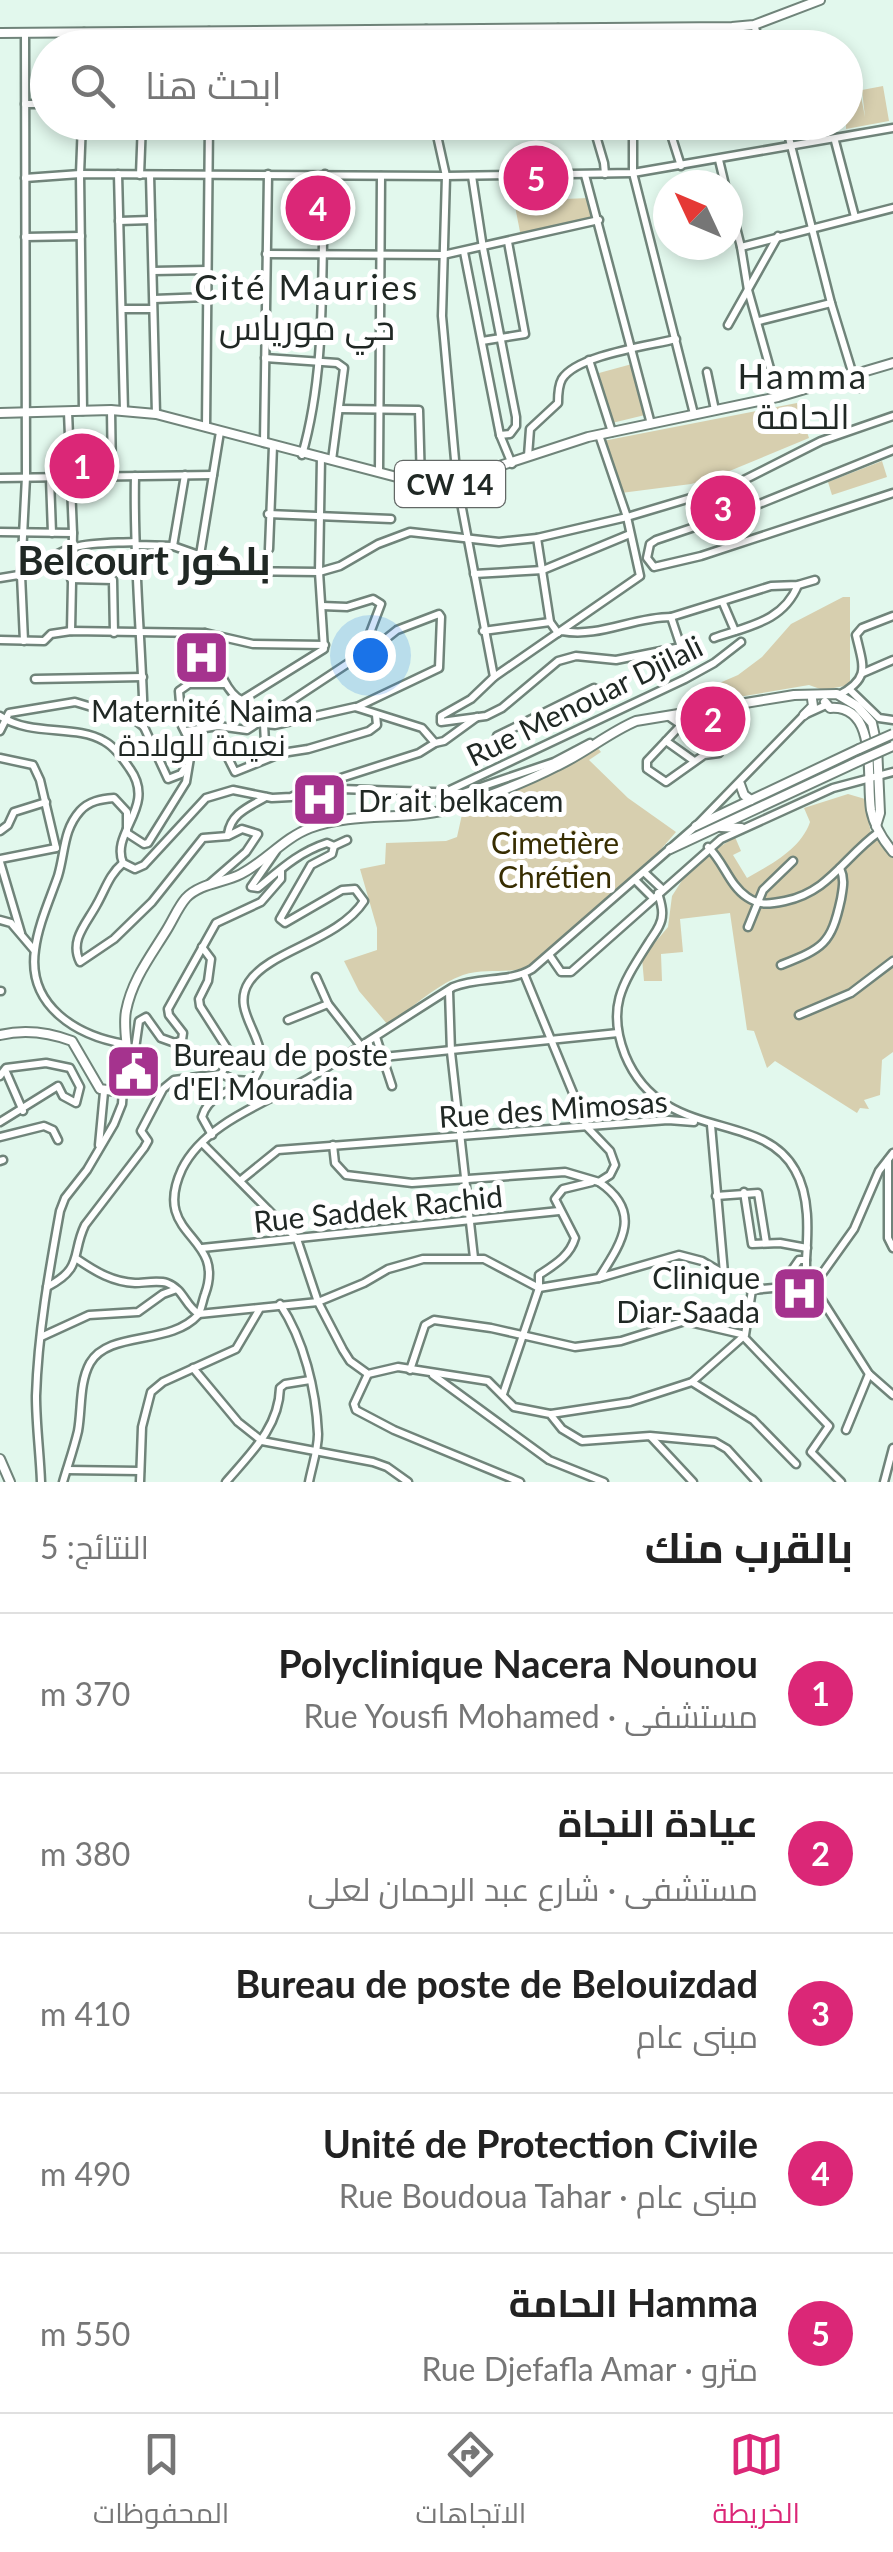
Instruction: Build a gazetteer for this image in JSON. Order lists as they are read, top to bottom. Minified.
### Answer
{"streets":{"main road":["CW 14"],"street":["Rue Menouar Djilali","Rue des Mimosas","Rue Saddek Rachid"]},"districts":["Cité Mauries حي مورياس","Hamma الحامة","Belcourt بلكور"],"parks":["Cimetière Chrétien"],"places":{"hospital":["Maternité Naima نعيمة للولادة","Dr ait belkacem","Clinique Diar-Saada"],"public building":["Bureau de poste d'El Mouradia"]},"north":"top left","page":{"search":"ابحث هنا","pins":["5","4","1","3","2"],"heading":["بالقرب منك","النتائج: 5"],"list":[{"mark":"1","name":"Polyclinique Nacera Nounou","note":"مستشفى · Rue Yousfi Mohamed","value":"370 m"},{"mark":"2","name":"عيادة النجاة","note":"مستشفى · شارع عبد الرحمان لعلى","value":"380 m"},{"mark":"3","name":"Bureau de poste de Belouizdad","note":"مبنى عام","value":"410 m"},{"mark":"4","name":"Unité de Protection Civile","note":"مبنى عام · Rue Boudoua Tahar","value":"490 m"},{"mark":"5","name":"Hamma الحامة","note":"مترو · Rue Djefafla Amar","value":"550 m"}],"nav":["الخريطة","الاتجاهات","المحفوظات"]}}
